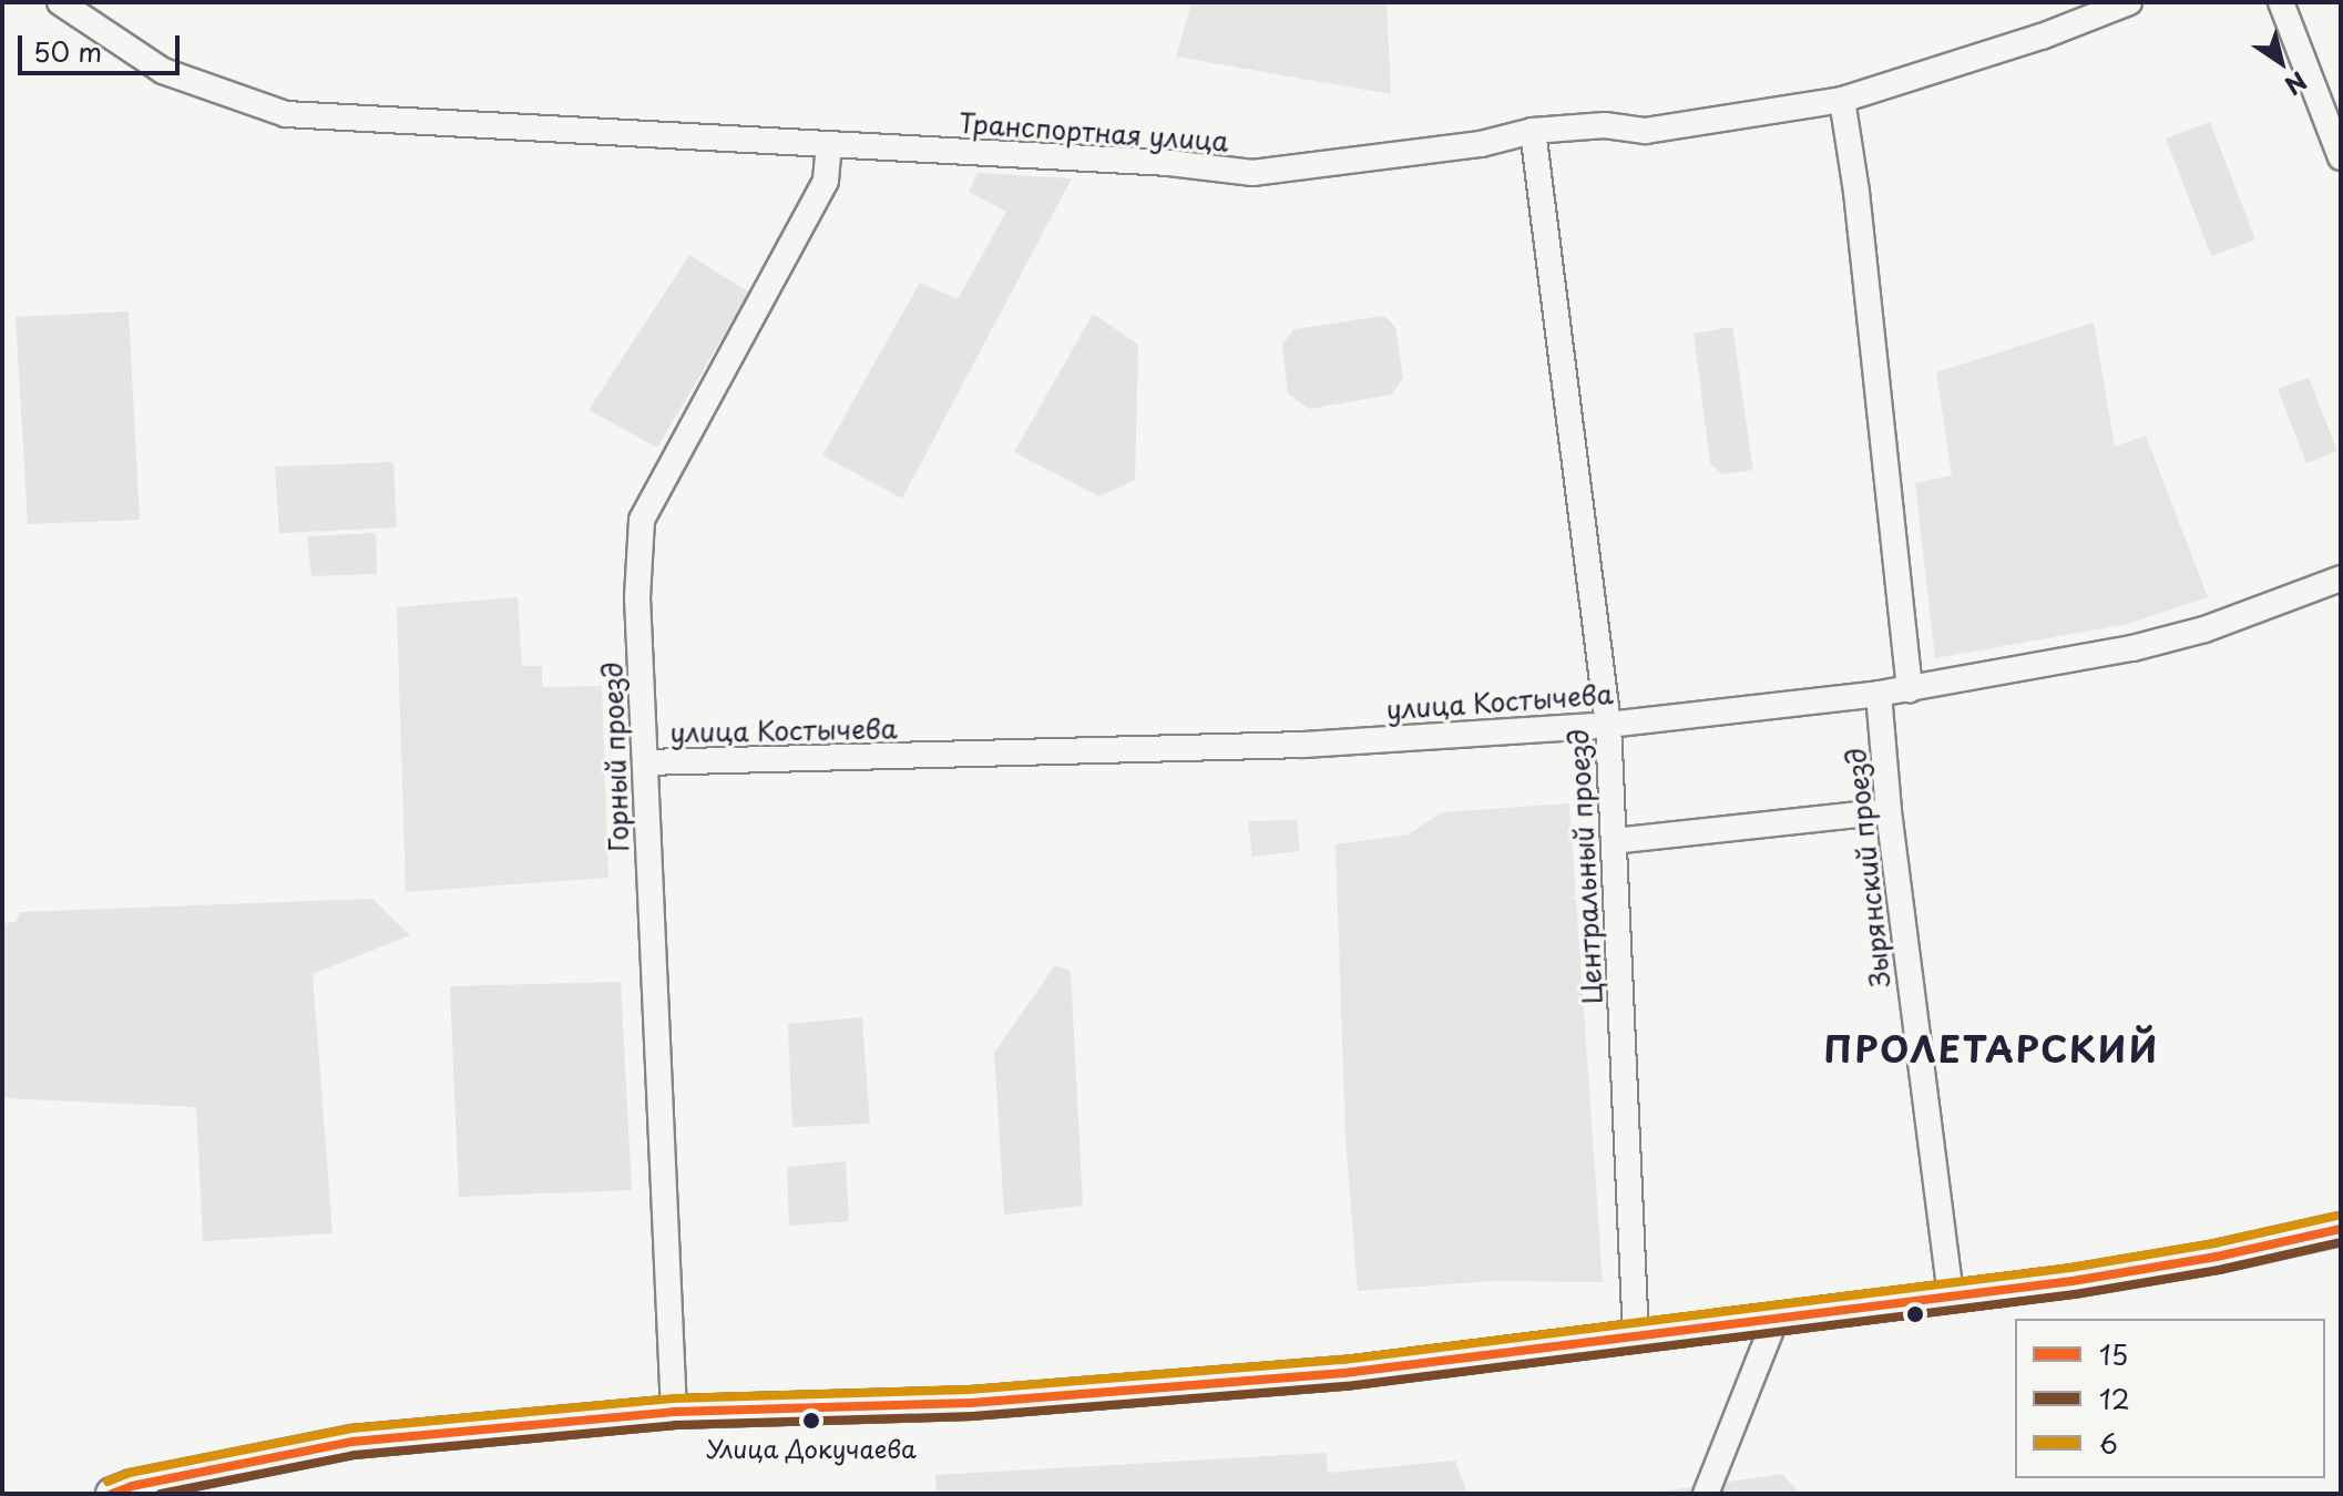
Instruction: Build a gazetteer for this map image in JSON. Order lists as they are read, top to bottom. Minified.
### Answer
{"streets":{"street":["Транспортная улица","улица Костычева","Горный проезд","Центральный проезд","Зырянский проезд"]},"crossings":[["Транспортная улица","Горный проезд"],["Транспортная улица","Центральный проезд"],["улица Костычева","Горный проезд"],["улица Костычева","Центральный проезд"],["улица Костычева","Зырянский проезд"]],"districts":["ПРОЛЕТАРСКИЙ"],"places":["Улица Докучаева"],"lines":["transit line 6","transit line 15","transit line 12"],"legend":["15","12","6"],"scale_bar":"50 m","north":"bottom right"}
